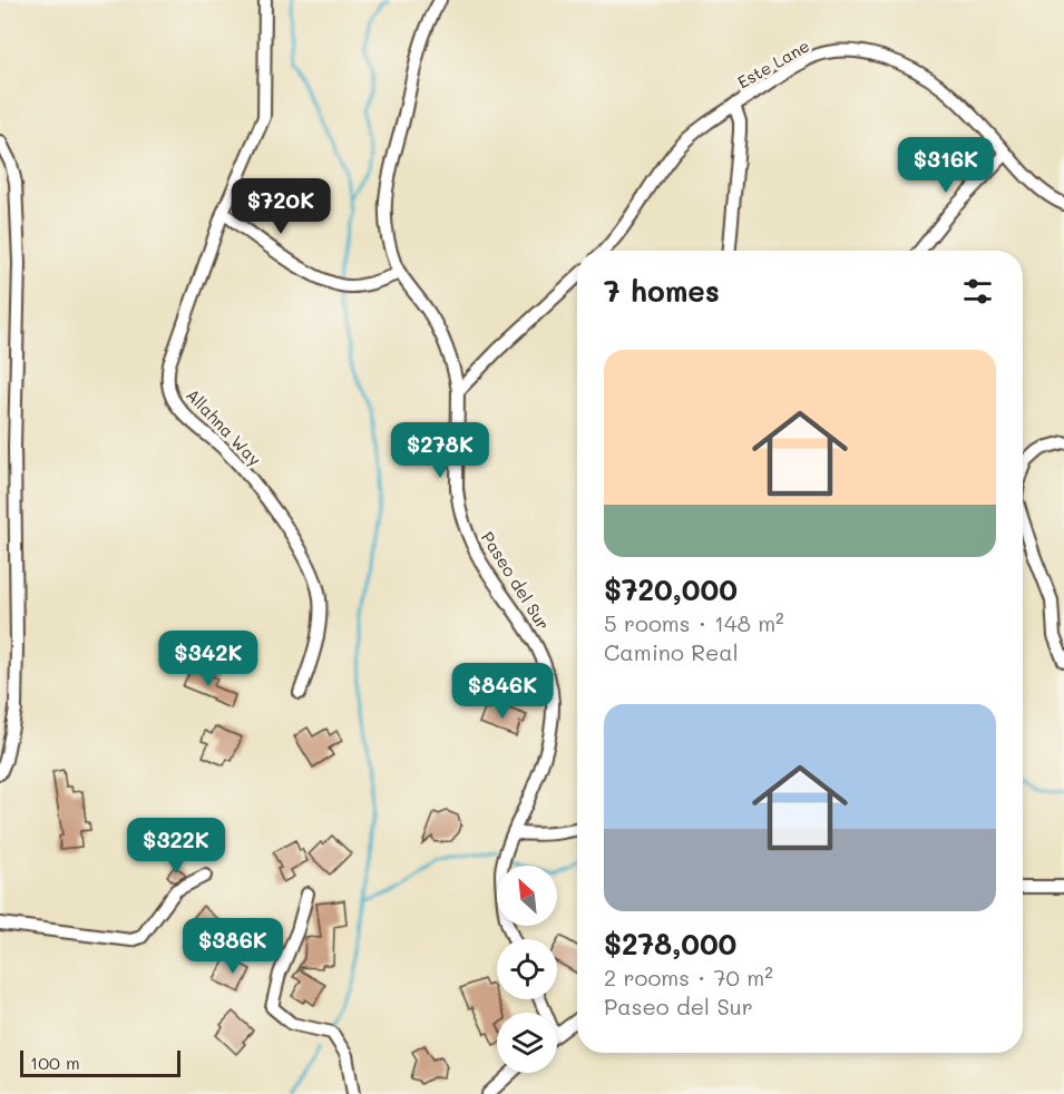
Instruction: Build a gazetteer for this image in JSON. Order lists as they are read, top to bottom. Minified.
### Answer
{"streets":{"street":["Este Lane","Allahna Way","Paseo del Sur"]},"scale_bar":"100 m","north":"top left","page":{"price":["$316K","$720K","$278K","$342K","$846K","$322K","$386K"],"heading":"7 homes","list":[{"name":"$720,000","note":"5 rooms · 148 m² · Camino Real"},{"name":"$278,000","note":"2 rooms · 70 m² · Paseo del Sur"}],"scale":"100 m"}}
